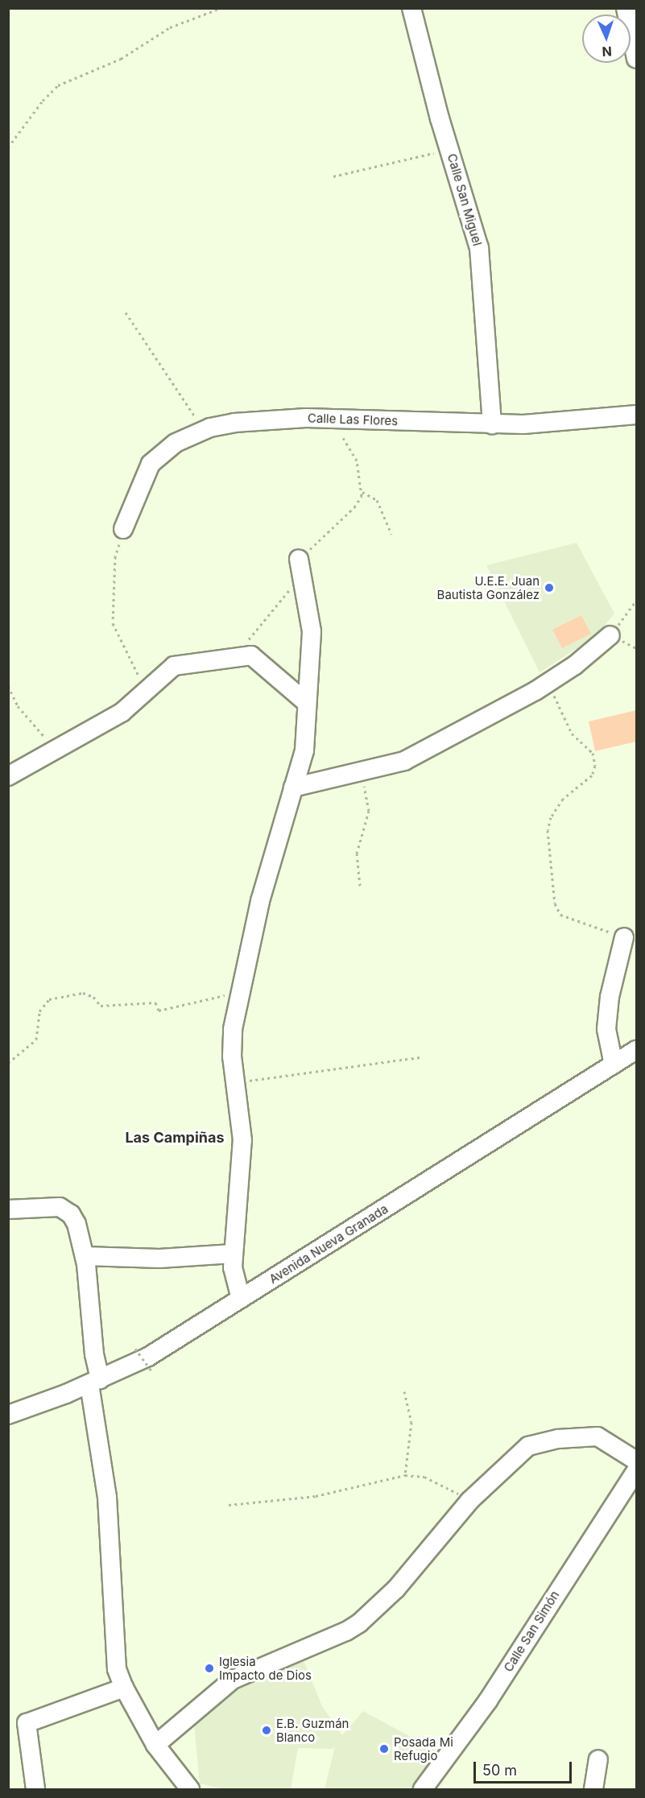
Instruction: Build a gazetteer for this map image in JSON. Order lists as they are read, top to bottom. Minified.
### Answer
{"streets":{"street":["Calle San Miguel","Calle Las Flores","Avenida Nueva Granada","Calle San Simón"]},"crossings":[["Calle San Miguel","Calle Las Flores"]],"districts":["Las Campiñas"],"places":["U.E.E. Juan Bautista González","Iglesia Impacto de Dios","E.B. Guzmán Blanco","Posada Mi Refugio"],"scale_bar":"50 m","north":"bottom"}
